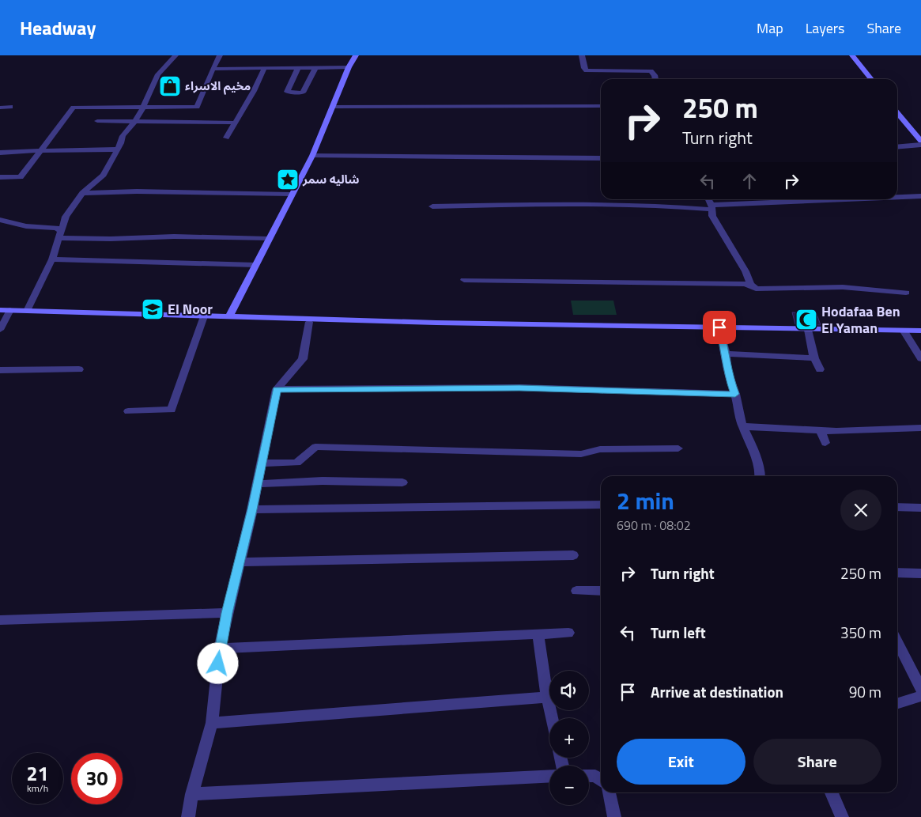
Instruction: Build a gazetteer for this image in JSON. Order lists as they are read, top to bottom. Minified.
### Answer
{"places":{"shop":["مخيم الاسراء"],"place":["شاليه سمر"],"school or university":["El Noor"],"mosque":["Hodafaa Ben El Yaman"]},"page":{"header":"Headway","nav":["Map","Layers","Share"],"turn":["250 m","Turn right"],"heading":["2 min","690 m · 08:02"],"list":[{"name":"Turn right","value":"250 m"},{"name":"Turn left","value":"350 m"},{"name":"Arrive at destination","value":"90 m"}],"map_buttons":["+","−"],"buttons":["Exit","Share"],"speed":"21 km/h","limit":"30"}}
